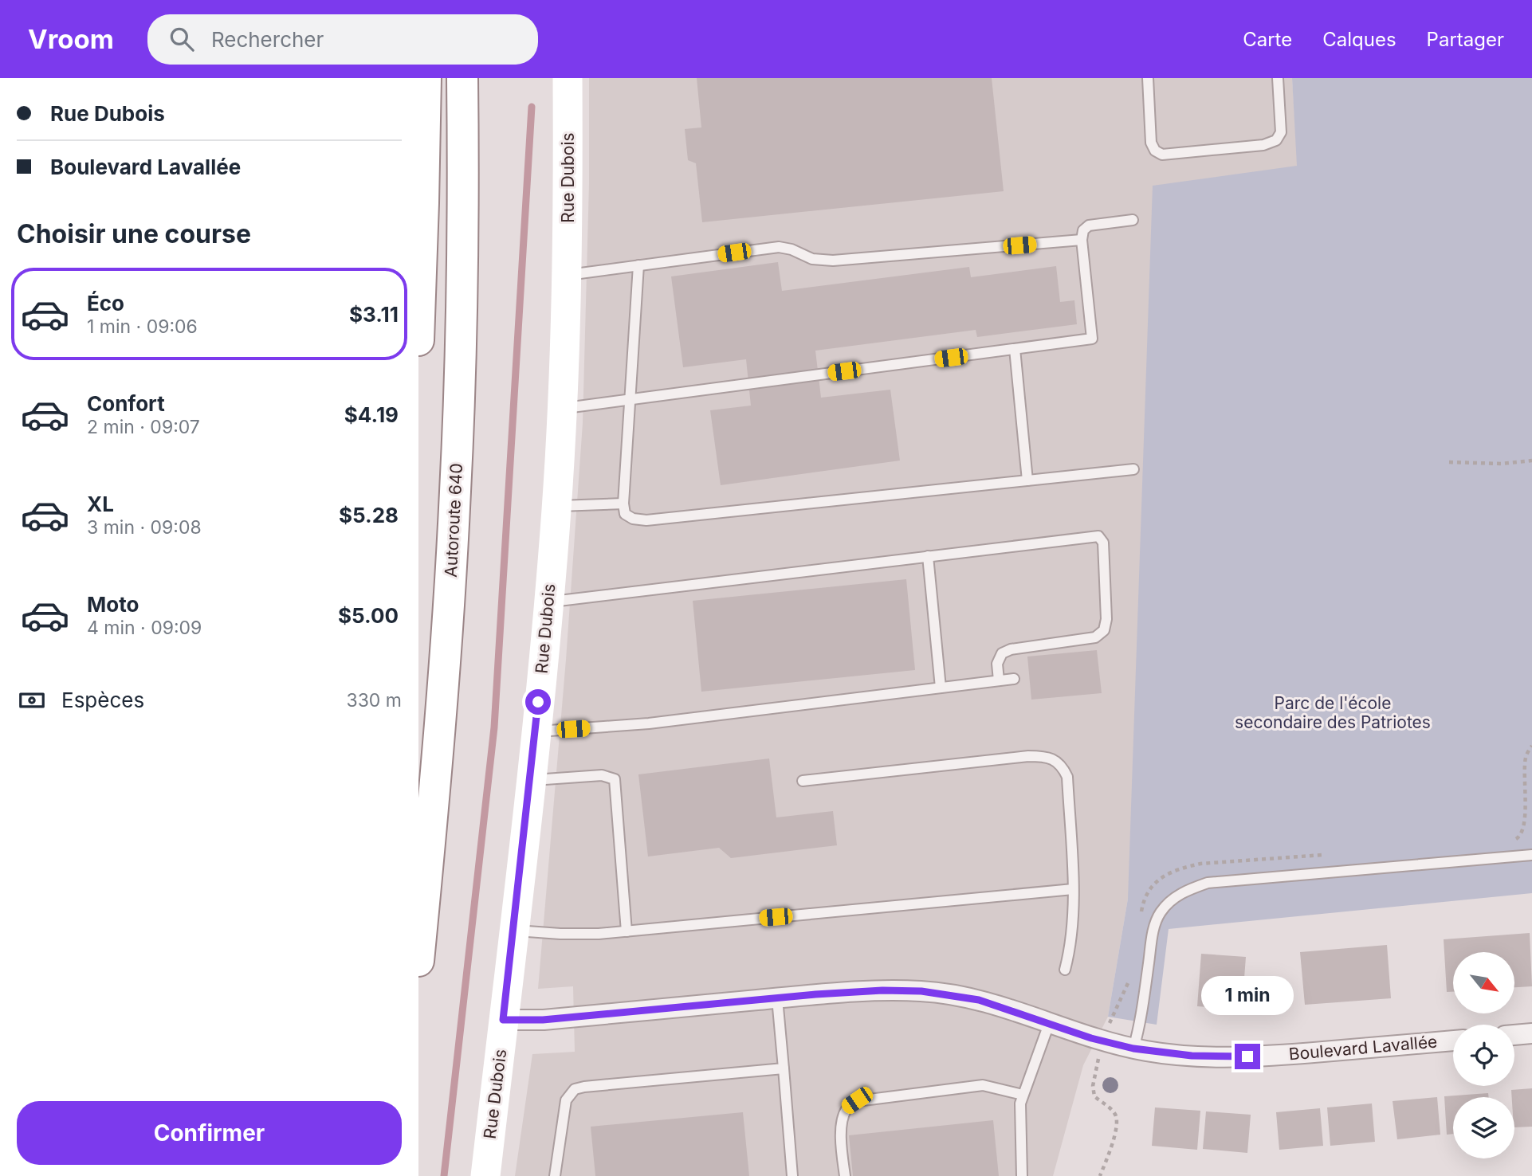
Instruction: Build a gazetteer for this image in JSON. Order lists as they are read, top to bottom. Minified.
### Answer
{"streets":{"highway":["Autoroute 640"],"street":["Rue Dubois","Boulevard Lavallée"]},"crossings":[["Rue Dubois","Boulevard Lavallée"]],"parks":["Parc de l'école secondaire des Patriotes"],"north":"bottom right","page":{"header":"Vroom","search":"Rechercher","nav":["Carte","Calques","Partager"],"banner":["Rue Dubois","Boulevard Lavallée"],"heading":"Choisir une course","list":[{"name":"Éco","note":"1 min · 09:06","value":"$3.11"},{"name":"Confort","note":"2 min · 09:07","value":"$4.19"},{"name":"XL","note":"3 min · 09:08","value":"$5.28"},{"name":"Moto","note":"4 min · 09:09","value":"$5.00"}],"pay":["Espèces","330 m"],"bubble":"1 min","buttons":"Confirmer"}}
